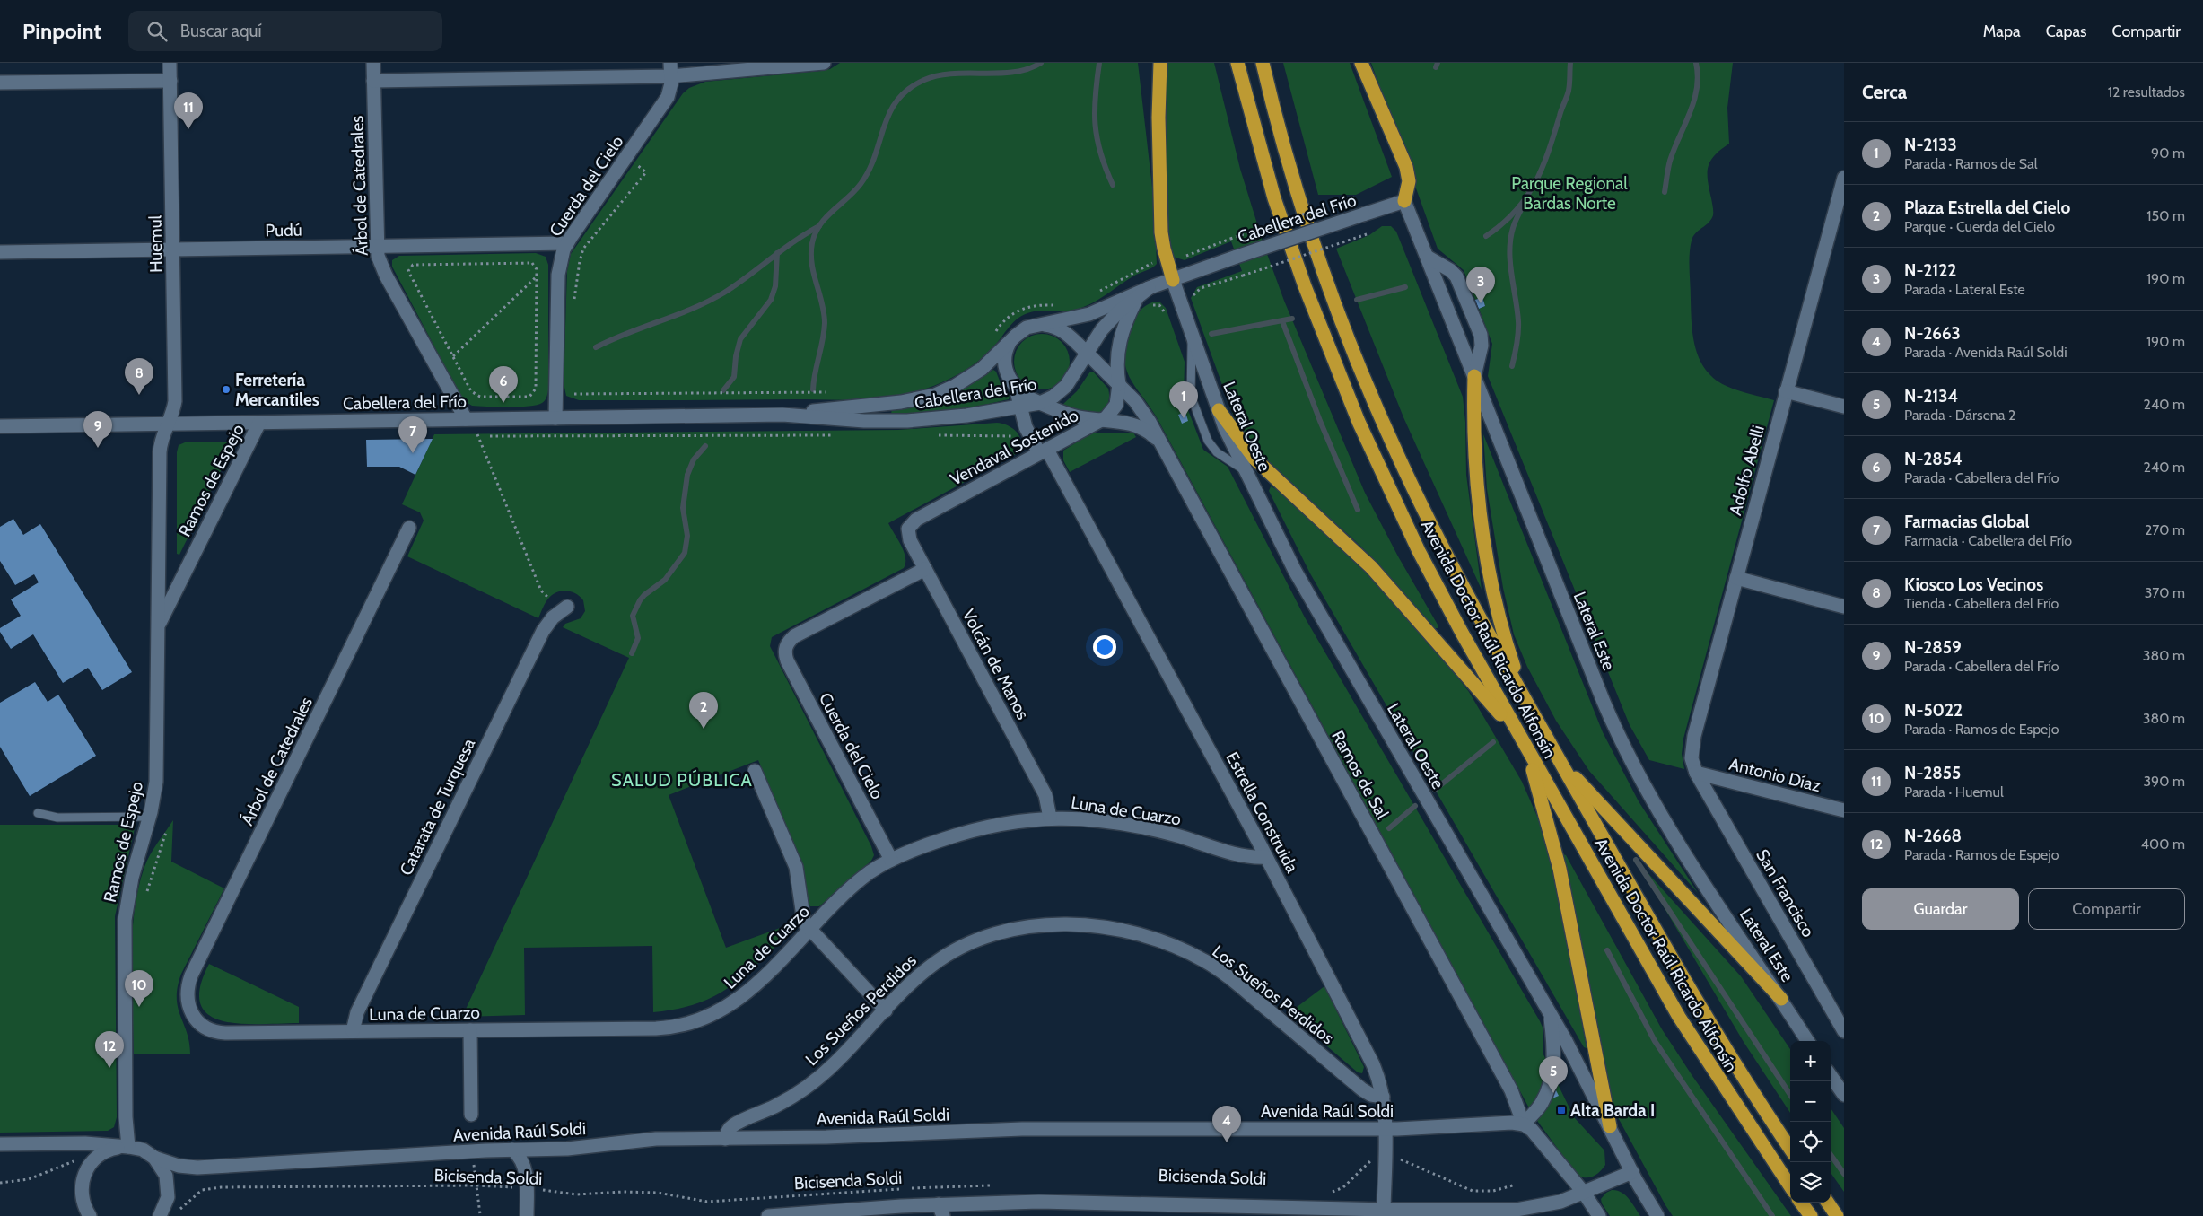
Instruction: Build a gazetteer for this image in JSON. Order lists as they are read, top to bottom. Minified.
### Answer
{"streets":{"highway":["Avenida Doctor Raúl Ricardo Alfonsín"],"street":["Árbol de Catedrales","Cuerda del Cielo","Cabellera del Frío","Pudú","Huemul","Lateral Oeste","Vendaval Sostenido","Adolfo Abelli","Ramos de Espejo","Lateral Este","Volcán de Manos","Ramos de Sal","Antonio Díaz","Catarata de Turquesa","Luna de Cuarzo","Estrella Construida","San Francisco","Los Sueños Perdidos","Avenida Raúl Soldi"],"path":["Bicisenda Soldi"]},"crossings":[["Árbol de Catedrales","Cabellera del Frío"],["Árbol de Catedrales","Pudú"],["Árbol de Catedrales","Luna de Cuarzo"],["Cuerda del Cielo","Cabellera del Frío"],["Cuerda del Cielo","Pudú"],["Cuerda del Cielo","Volcán de Manos"],["Cuerda del Cielo","Luna de Cuarzo"],["Cabellera del Frío","Huemul"],["Cabellera del Frío","Lateral Oeste"],["Cabellera del Frío","Vendaval Sostenido"],["Cabellera del Frío","Ramos de Espejo"],["Cabellera del Frío","Lateral Este"],["Cabellera del Frío","Ramos de Sal"],["Cabellera del Frío","Estrella Construida"],["Pudú","Huemul"],["Huemul","Ramos de Espejo"],["Vendaval Sostenido","Volcán de Manos"],["Vendaval Sostenido","Ramos de Sal"],["Vendaval Sostenido","Estrella Construida"],["Adolfo Abelli","Antonio Díaz"],["Adolfo Abelli","San Francisco"],["Ramos de Espejo","Avenida Raúl Soldi"],["Volcán de Manos","Luna de Cuarzo"],["Ramos de Sal","Estrella Construida"],["Ramos de Sal","Avenida Raúl Soldi"],["Antonio Díaz","San Francisco"],["Catarata de Turquesa","Luna de Cuarzo"],["Luna de Cuarzo","Estrella Construida"],["Estrella Construida","Los Sueños Perdidos"],["Estrella Construida","Avenida Raúl Soldi"],["Los Sueños Perdidos","Avenida Raúl Soldi"]],"districts":["SALUD PÚBLICA"],"parks":["Parque Regional Bardas Norte"],"places":{"other":["Ferretería Mercantiles"],"transit":["Alta Barda I"]},"page":{"header":"Pinpoint","search":"Buscar aquí","nav":["Mapa","Capas","Compartir"],"heading":["Cerca","12 resultados"],"pins":["11","3","8","6","1","9","7","2","10","12","5","4"],"list":[{"mark":"1","name":"N-2133","note":"Parada · Ramos de Sal","value":"90 m"},{"mark":"2","name":"Plaza Estrella del Cielo","note":"Parque · Cuerda del Cielo","value":"150 m"},{"mark":"3","name":"N-2122","note":"Parada · Lateral Este","value":"190 m"},{"mark":"4","name":"N-2663","note":"Parada · Avenida Raúl Soldi","value":"190 m"},{"mark":"5","name":"N-2134","note":"Parada · Dársena 2","value":"240 m"},{"mark":"6","name":"N-2854","note":"Parada · Cabellera del Frío","value":"240 m"},{"mark":"7","name":"Farmacias Global","note":"Farmacia · Cabellera del Frío","value":"270 m"},{"mark":"8","name":"Kiosco Los Vecinos","note":"Tienda · Cabellera del Frío","value":"370 m"},{"mark":"9","name":"N-2859","note":"Parada · Cabellera del Frío","value":"380 m"},{"mark":"10","name":"N-5022","note":"Parada · Ramos de Espejo","value":"380 m"},{"mark":"11","name":"N-2855","note":"Parada · Huemul","value":"390 m"},{"mark":"12","name":"N-2668","note":"Parada · Ramos de Espejo","value":"400 m"}],"buttons":["Guardar","Compartir"],"map_buttons":["+","−"]}}
